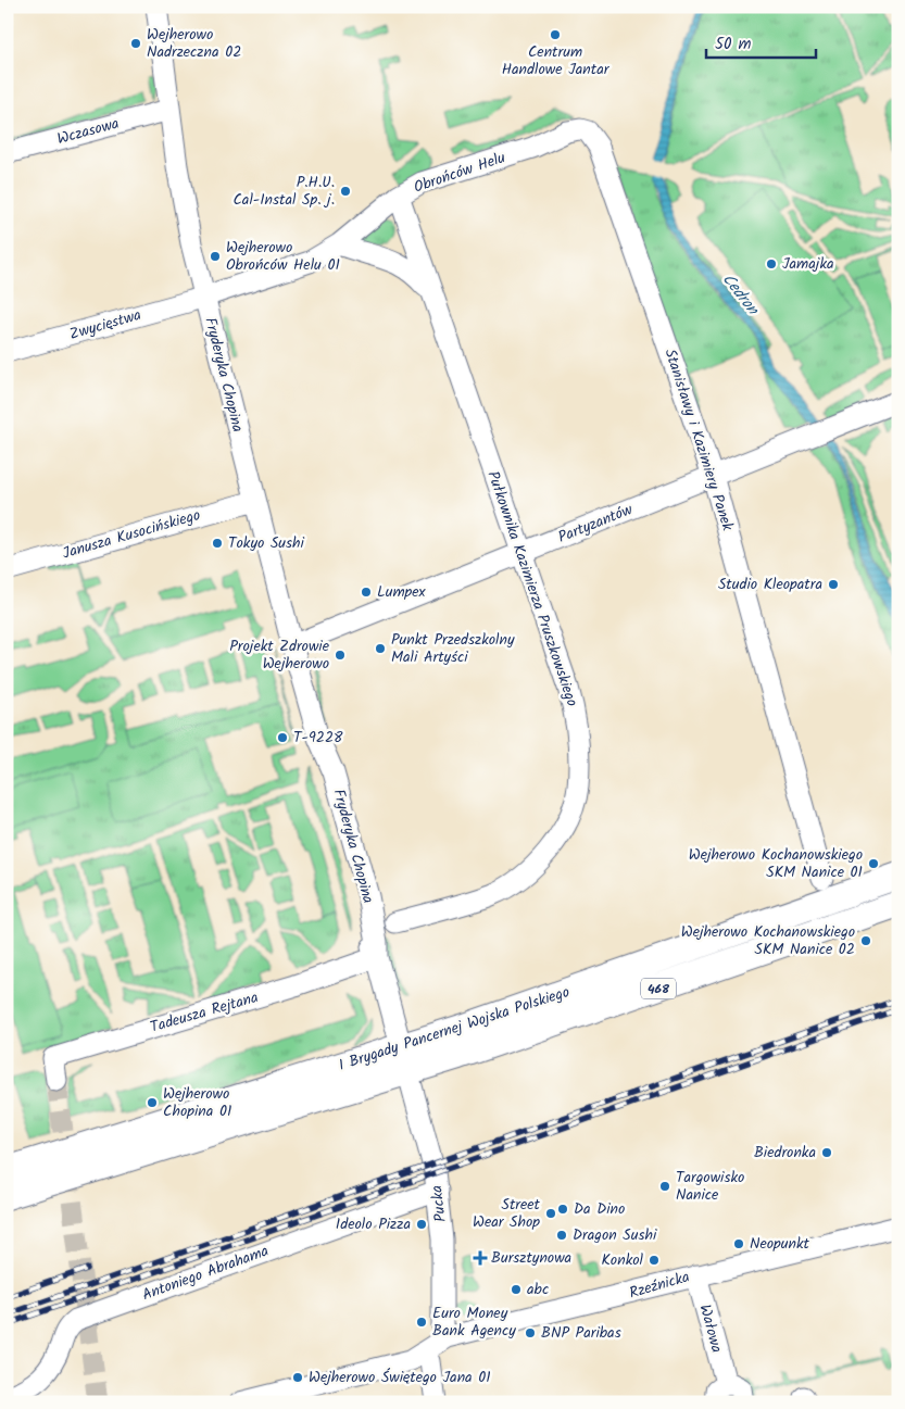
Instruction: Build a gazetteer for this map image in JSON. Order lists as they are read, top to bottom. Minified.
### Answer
{"streets":{"main road":["468","I Brygady Pancernej Wojska Polskiego"],"street":["Wczasowa","Obrońców Helu","Zwycięstwa","Fryderyka Chopina","Stanisławy i Kazimiery Panek","Partyzantów","Janusza Kusocińskiego","Pułkownika Kazimierza Pruszkowskiego","Tadeusza Rejtana","Pucka","Antoniego Abrahama","Rzeźnicka","Wałowa"]},"crossings":[["Wczasowa","Fryderyka Chopina"],["Obrońców Helu","Zwycięstwa"],["Obrońców Helu","Fryderyka Chopina"],["Obrońców Helu","Stanisławy i Kazimiery Panek"],["Obrońców Helu","Pułkownika Kazimierza Pruszkowskiego"],["Zwycięstwa","Fryderyka Chopina"],["Fryderyka Chopina","Partyzantów"],["Fryderyka Chopina","Janusza Kusocińskiego"],["Fryderyka Chopina","Tadeusza Rejtana"],["Fryderyka Chopina","I Brygady Pancernej Wojska Polskiego"],["Fryderyka Chopina","Pucka"],["Stanisławy i Kazimiery Panek","Partyzantów"],["Partyzantów","Pułkownika Kazimierza Pruszkowskiego"],["I Brygady Pancernej Wojska Polskiego","Pucka"],["Pucka","Antoniego Abrahama"],["Pucka","Rzeźnicka"],["Rzeźnicka","Wałowa"]],"water":["Cedron"],"places":{"other":["Centrum Handlowe Jantar","Wejherowo Nadrzeczna 02","P.H.U. Cal-Instal Sp. j.","Wejherowo Obrońców Helu 01","Jamajka","Tokyo Sushi","Studio Kleopatra","Lumpex","Punkt Przedszkolny Mali Artyści","Projekt Zdrowie Wejherowo","T-9228","Wejherowo Kochanowskiego SKM Nanice 01","Wejherowo Kochanowskiego SKM Nanice 02","Wejherowo Chopina 01","Biedronka","Targowisko Nanice","Da Dino","Street Wear Shop","Ideolo Pizza","Dragon Sushi","Neopunkt","Konkol","abc","Euro Money Bank Agency","BNP Paribas","Wejherowo Świętego Jana 01"],"health":["Bursztynowa"]},"scale_bar":"50 m"}
